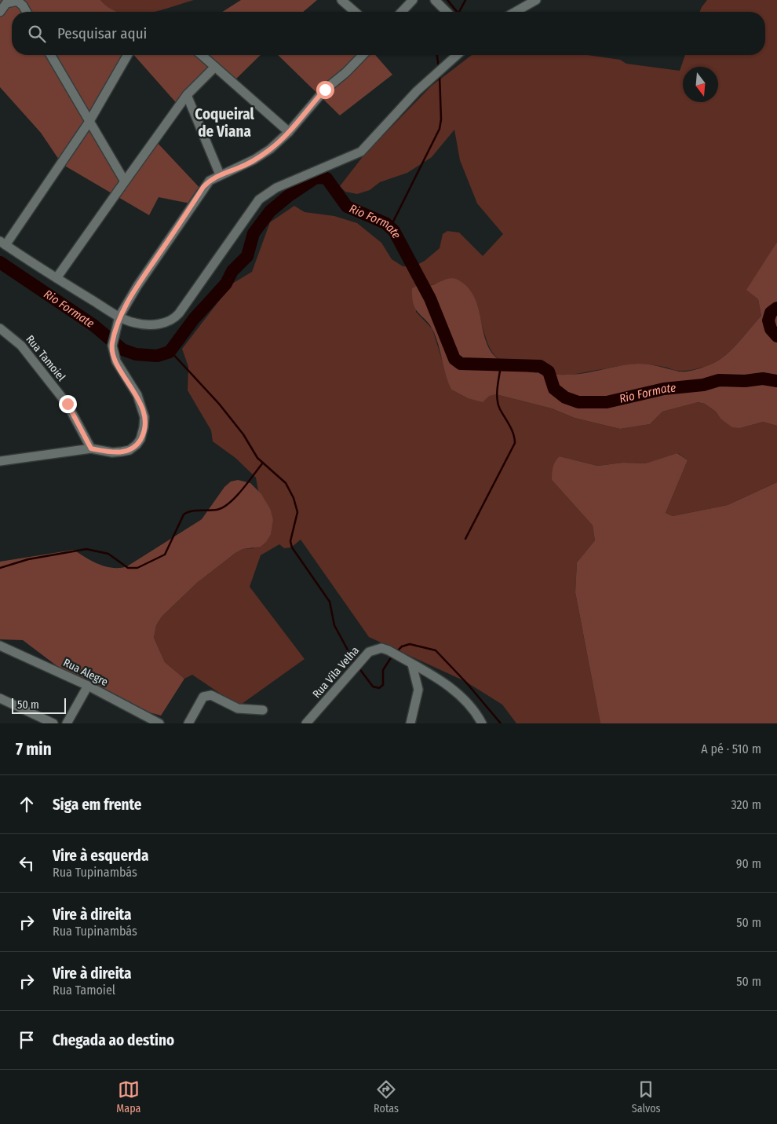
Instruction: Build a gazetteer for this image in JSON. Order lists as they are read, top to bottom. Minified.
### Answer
{"streets":{"street":["Rua Tamoiel","Rua Alegre","Rua Vila Velha"]},"districts":["Coqueiral de Viana"],"water":["Rio Formate"],"scale_bar":"50 m","north":"bottom","page":{"search":"Pesquisar aqui","scale":"50 m","heading":["7 min","A pé · 510 m"],"list":[["Siga em frente","320 m"],["Vire à esquerda","Rua Tupinambás","90 m"],["Vire à direita","Rua Tupinambás","50 m"],["Vire à direita","Rua Tamoiel","50 m"],"Chegada ao destino"],"nav":["Mapa","Rotas","Salvos"]}}
